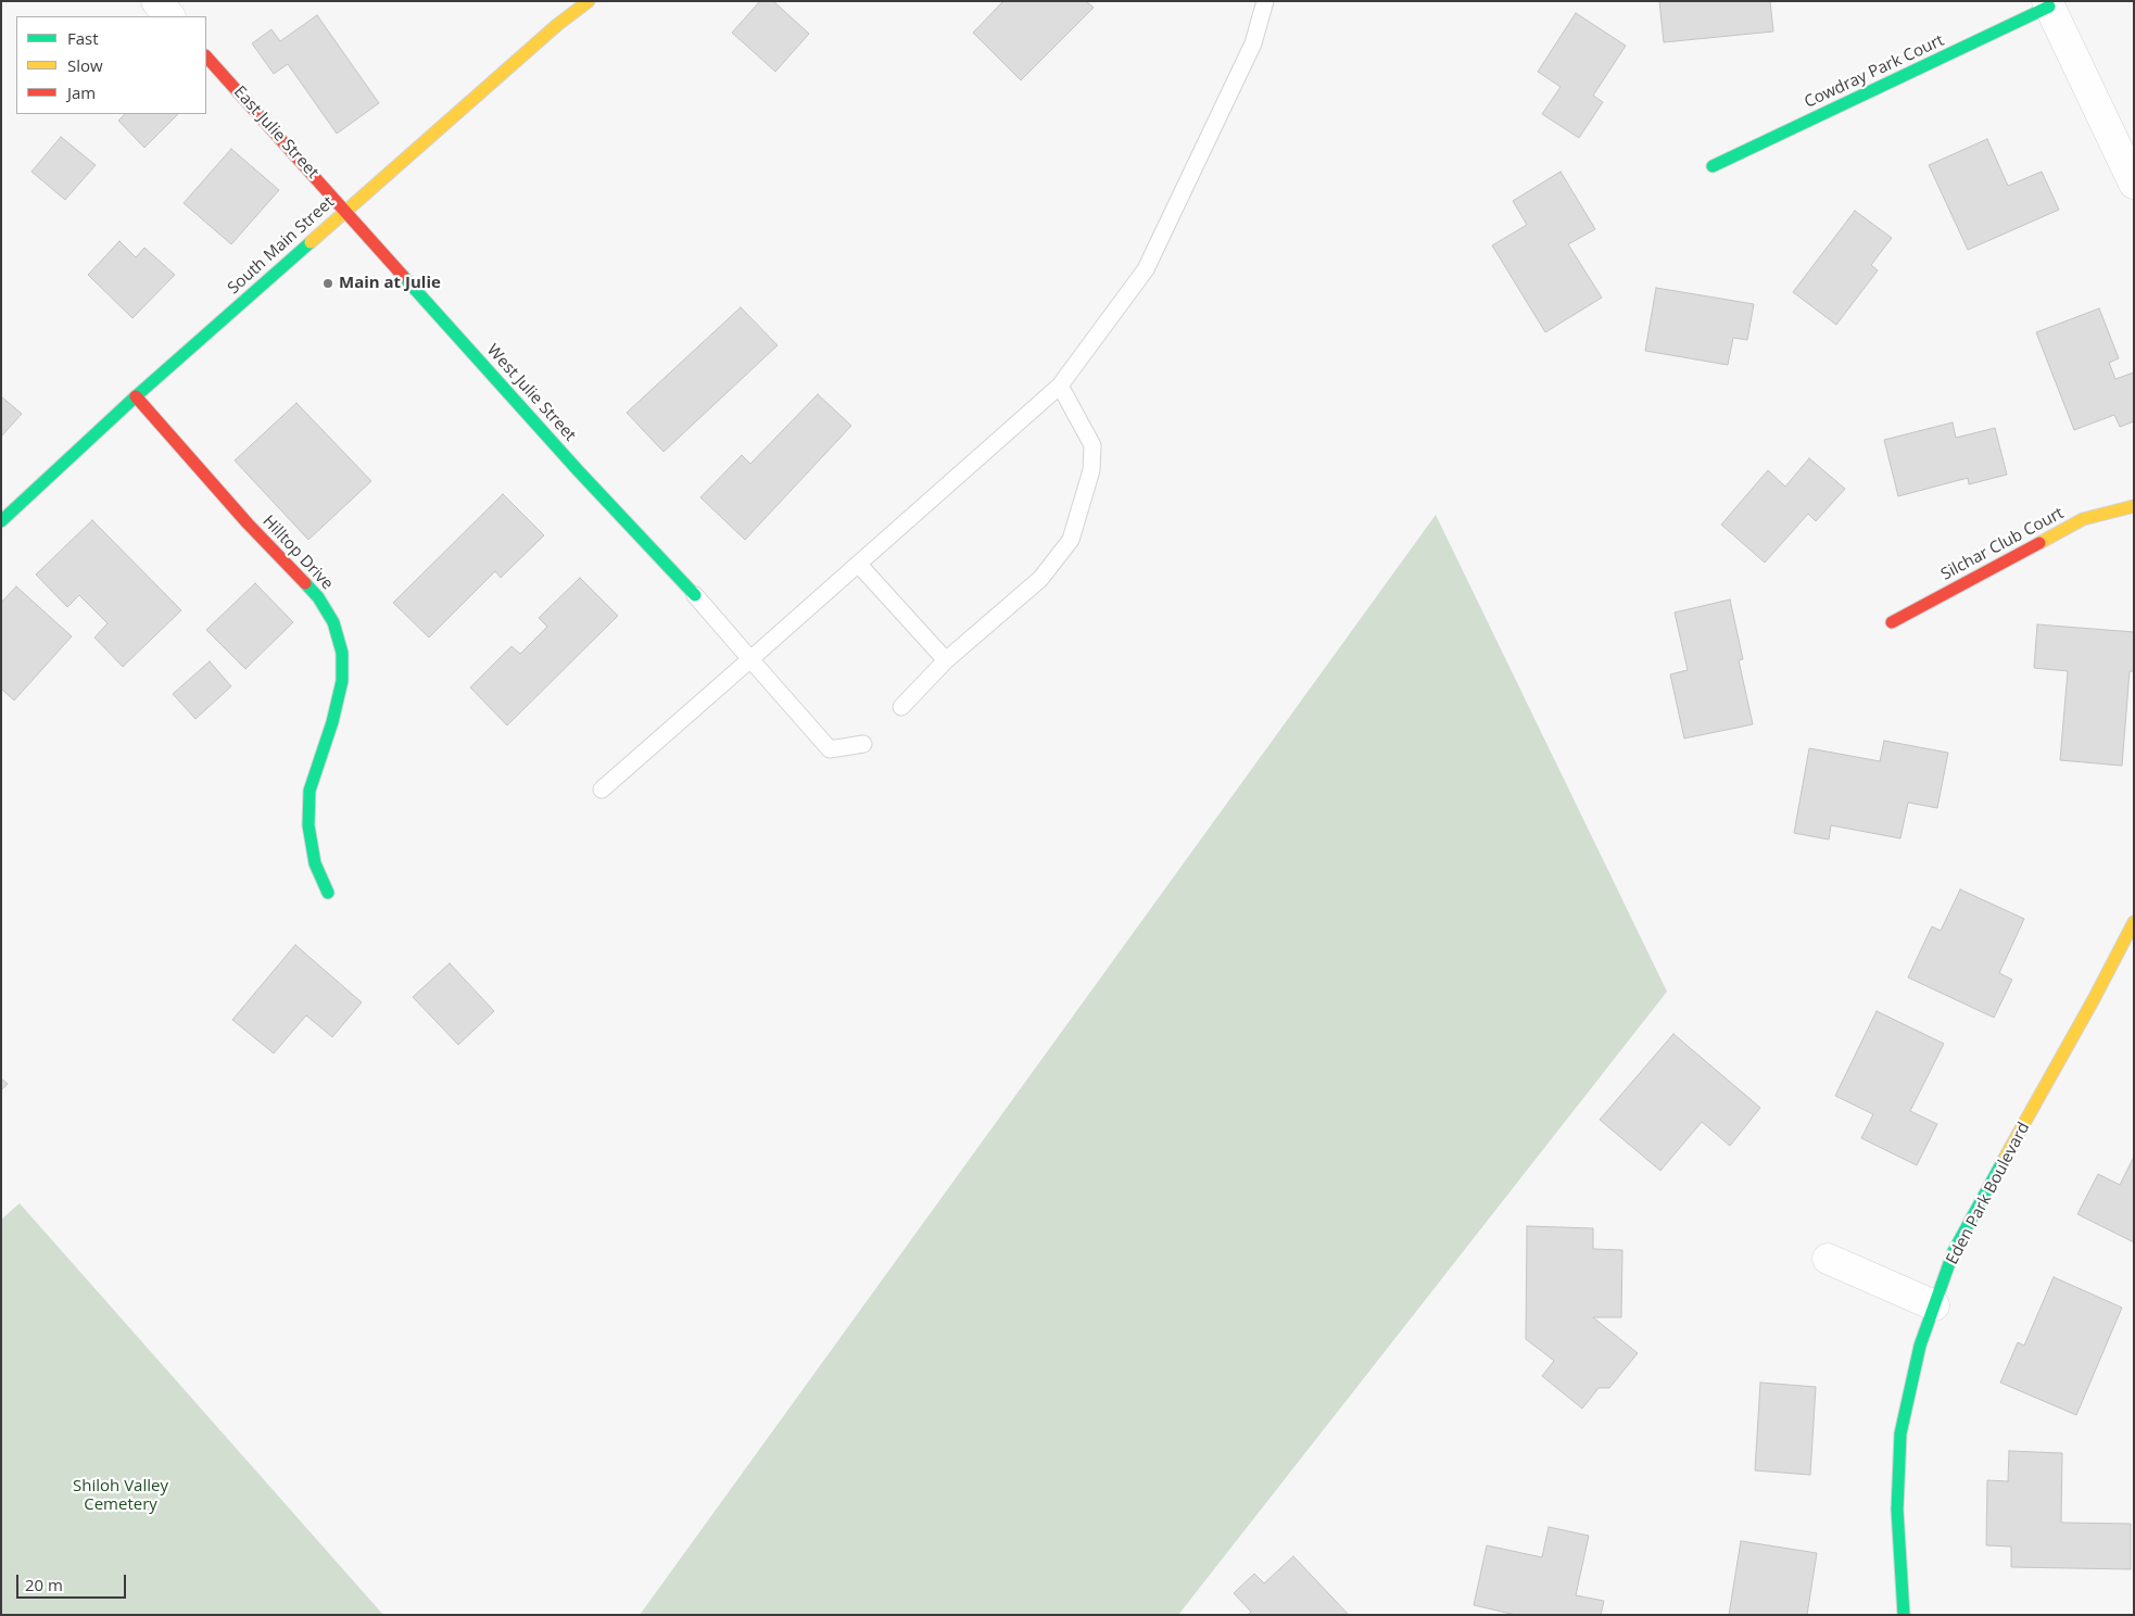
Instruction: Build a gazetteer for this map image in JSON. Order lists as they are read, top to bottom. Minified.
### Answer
{"streets":{"street":["Cowdray Park Court","East Julie Street","South Main Street","West Julie Street","Silchar Club Court","Hilltop Drive","Eden Park Boulevard"]},"crossings":[["East Julie Street","South Main Street"],["East Julie Street","West Julie Street"],["South Main Street","West Julie Street"],["South Main Street","Hilltop Drive"]],"parks":["Shiloh Valley Cemetery"],"places":["Main at Julie"],"legend":["Fast","Slow","Jam"],"scale_bar":"20 m"}
